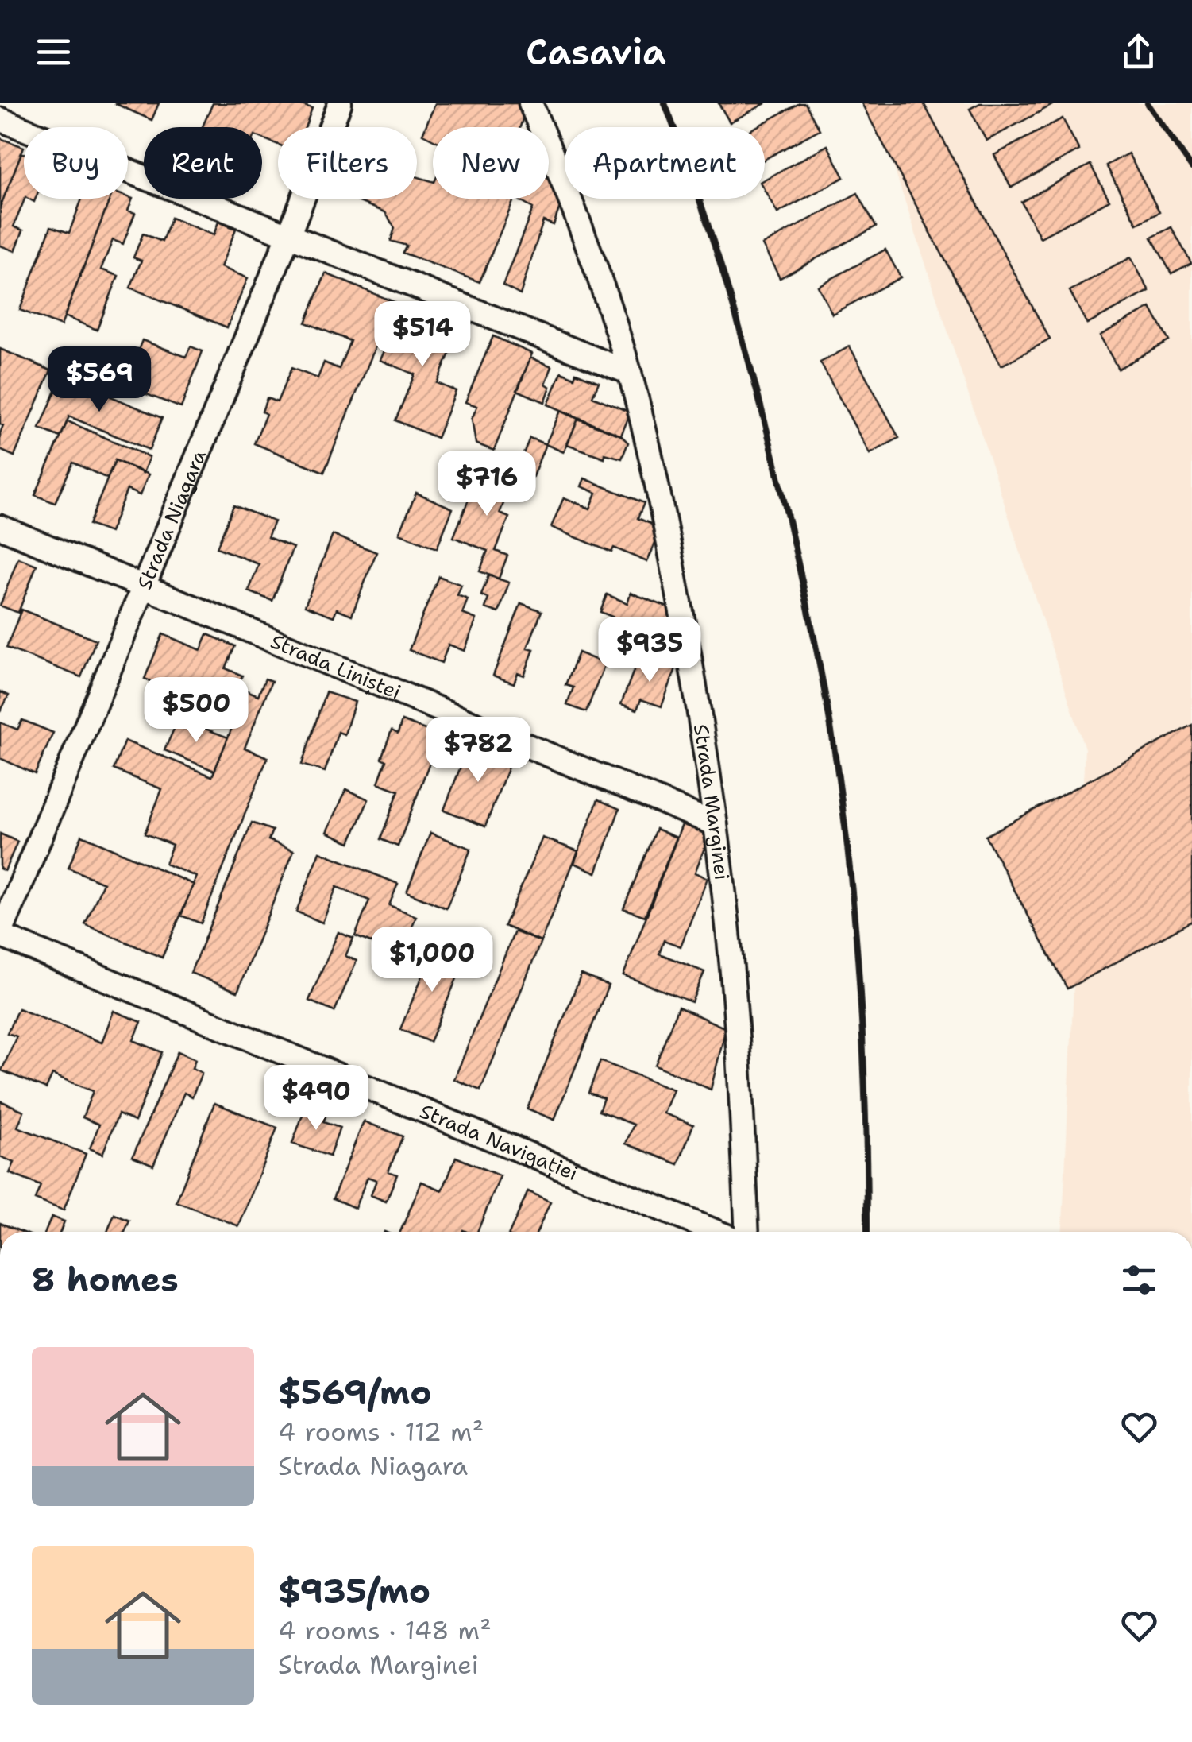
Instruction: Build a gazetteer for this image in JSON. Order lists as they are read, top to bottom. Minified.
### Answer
{"streets":{"street":["Strada Niagara","Strada Liniștei","Strada Marginei","Strada Navigației"]},"crossings":[["Strada Niagara","Strada Liniștei"],["Strada Niagara","Strada Navigației"],["Strada Liniștei","Strada Marginei"]],"page":{"header":"Casavia","chip":["Buy","Rent","Filters","New","Apartment"],"price":["$514","$569","$716","$935","$500","$782","$1,000","$490"],"heading":"8 homes","list":[{"name":"$569/mo","note":"4 rooms · 112 m² · Strada Niagara"},{"name":"$935/mo","note":"4 rooms · 148 m² · Strada Marginei"}]}}
